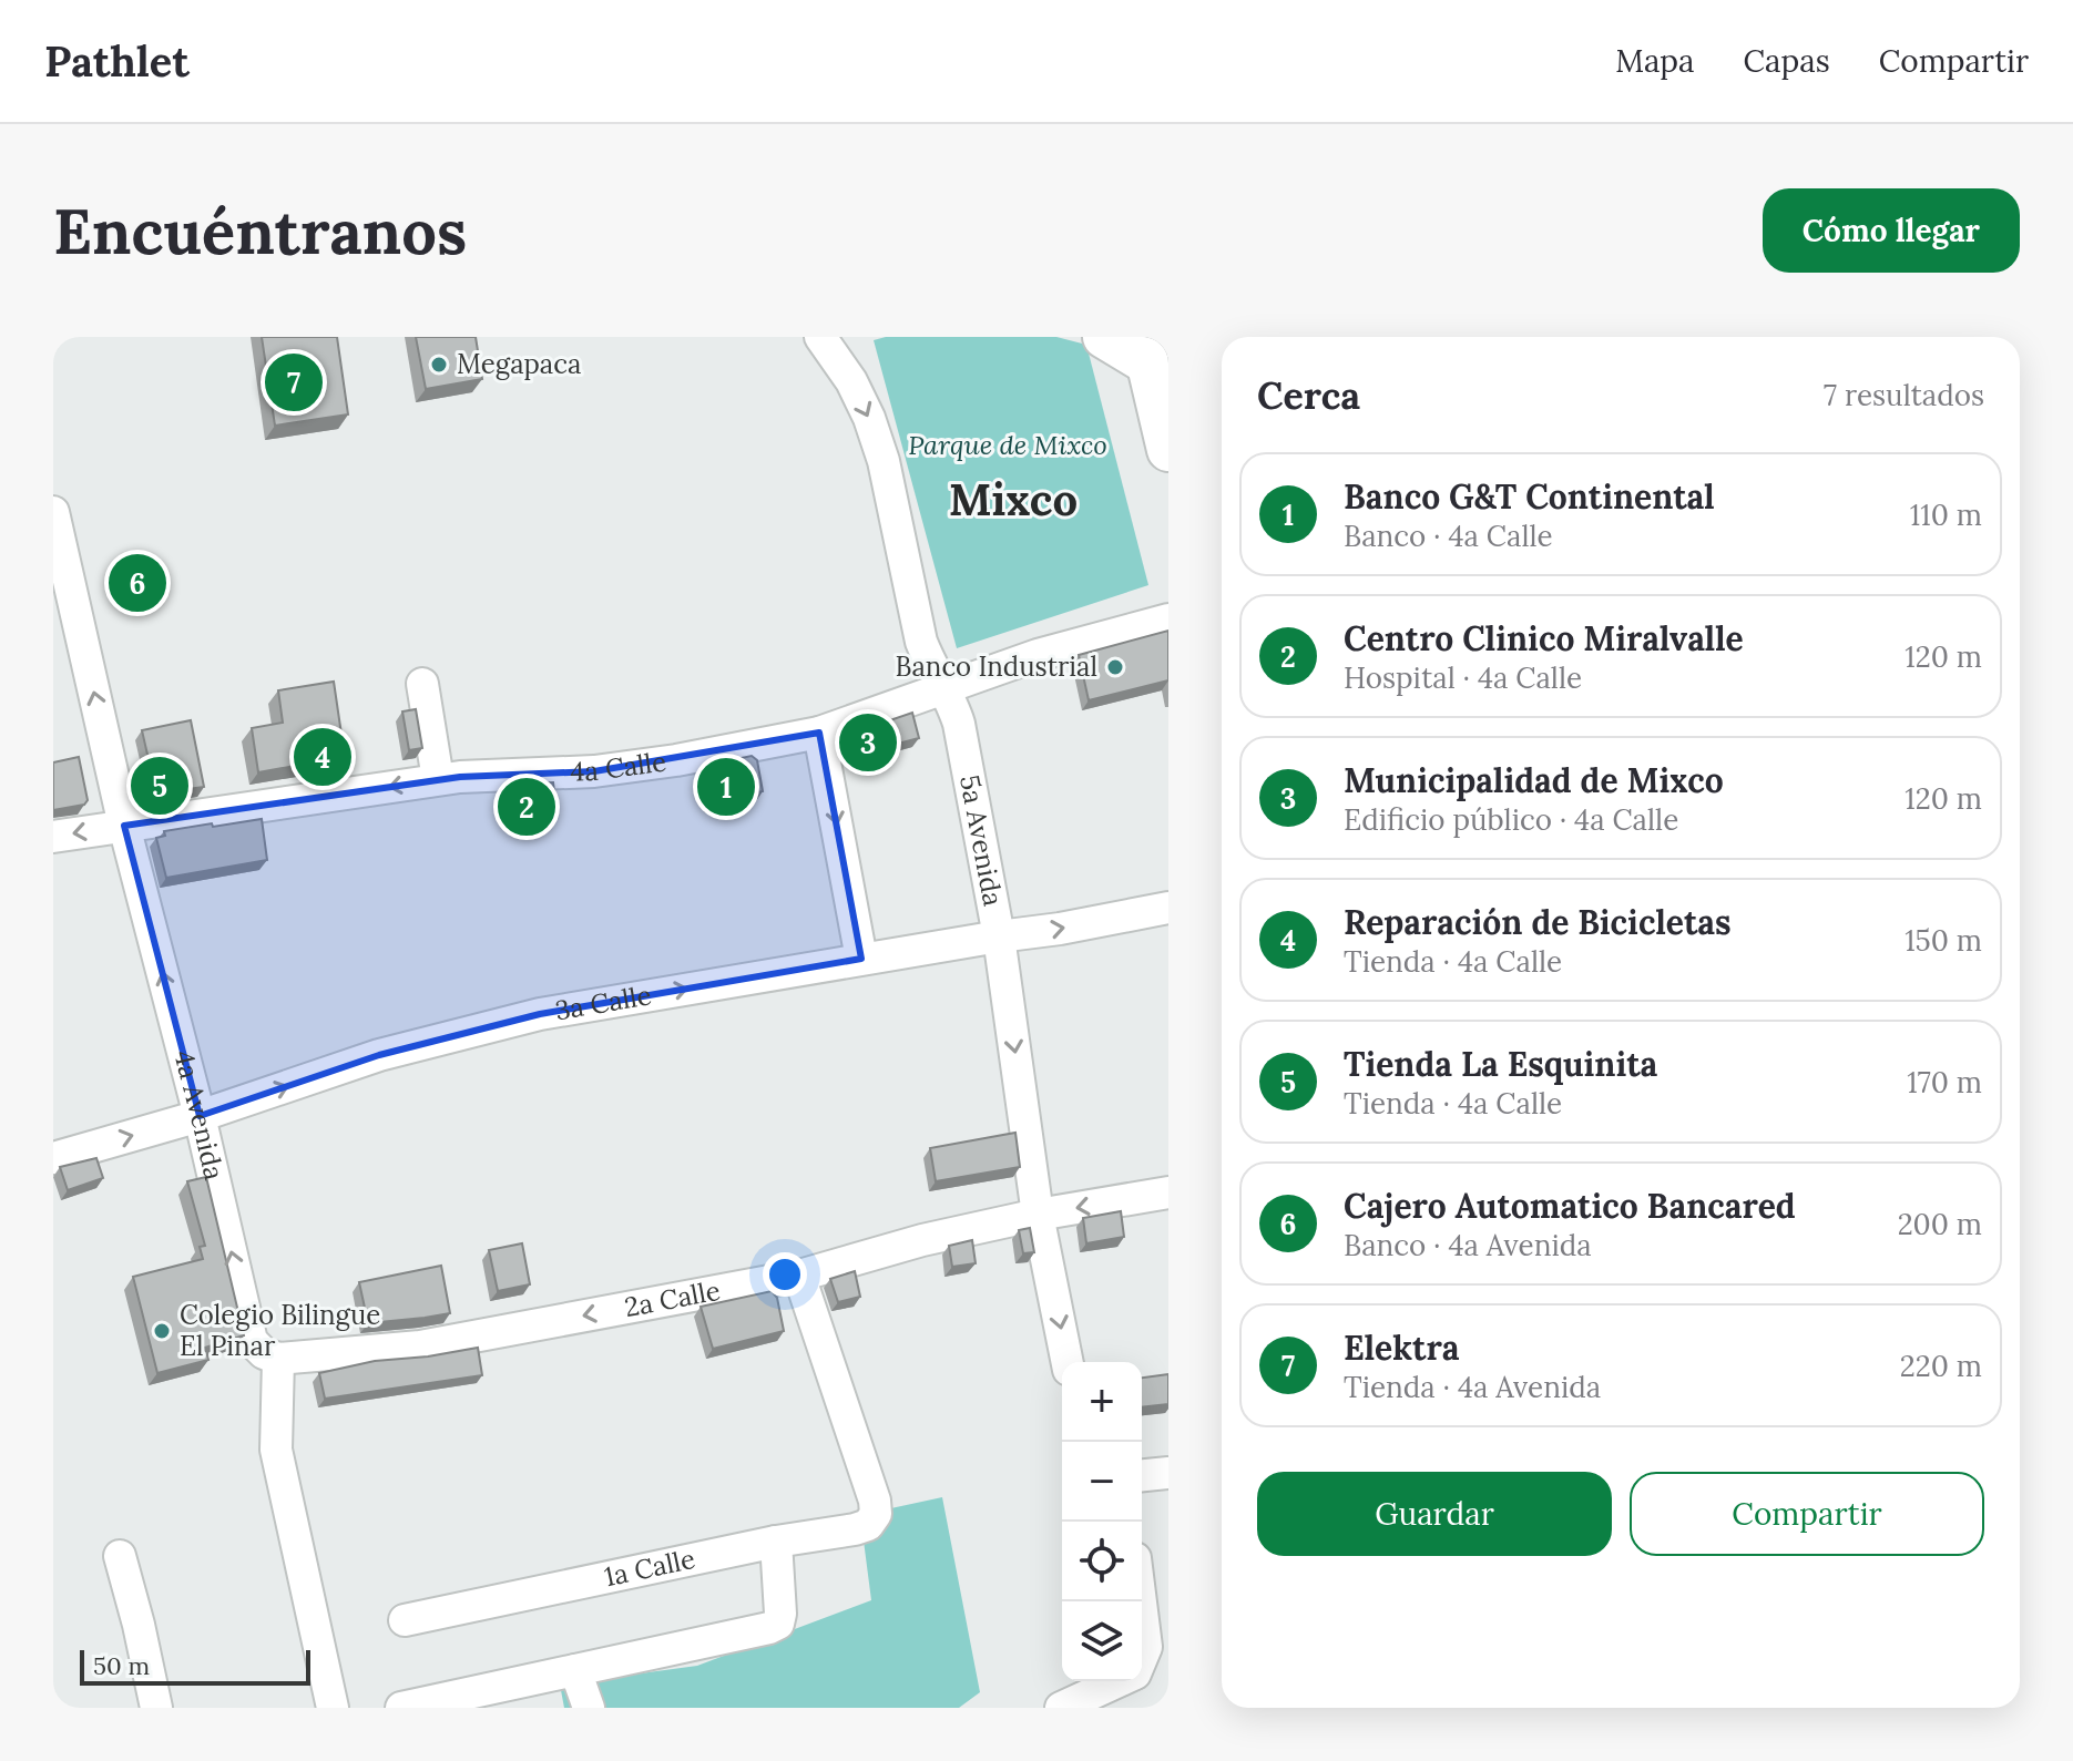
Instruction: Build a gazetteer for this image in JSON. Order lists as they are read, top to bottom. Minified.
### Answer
{"streets":{"street":["4a Calle","5a Avenida","3a Calle","4a Avenida","2a Calle","1a Calle"]},"crossings":[["4a Calle","5a Avenida"],["4a Calle","4a Avenida"],["5a Avenida","3a Calle"],["5a Avenida","2a Calle"],["3a Calle","4a Avenida"],["4a Avenida","2a Calle"],["2a Calle","1a Calle"]],"one_way":["5a Avenida","3a Calle","4a Avenida","2a Calle"],"districts":["Mixco"],"parks":["Parque de Mixco"],"places":["Megapaca","Banco Industrial","Colegio Bilingue El Pinar"],"scale_bar":"50 m","page":{"header":"Pathlet","nav":["Mapa","Capas","Compartir"],"buttons":["Cómo llegar",["Guardar","Compartir"]],"title":"Encuéntranos","heading":["Cerca","7 resultados"],"pins":["7","6","3","4","5","1","2"],"list":[{"mark":"1","name":"Banco G&T Continental","note":"Banco · 4a Calle","value":"110 m"},{"mark":"2","name":"Centro Clinico Miralvalle","note":"Hospital · 4a Calle","value":"120 m"},{"mark":"3","name":"Municipalidad de Mixco","note":"Edificio público · 4a Calle","value":"120 m"},{"mark":"4","name":"Reparación de Bicicletas","note":"Tienda · 4a Calle","value":"150 m"},{"mark":"5","name":"Tienda La Esquinita","note":"Tienda · 4a Calle","value":"170 m"},{"mark":"6","name":"Cajero Automatico Bancared","note":"Banco · 4a Avenida","value":"200 m"},{"mark":"7","name":"Elektra","note":"Tienda · 4a Avenida","value":"220 m"}],"map_buttons":["+","−"],"scale":"50 m"}}
